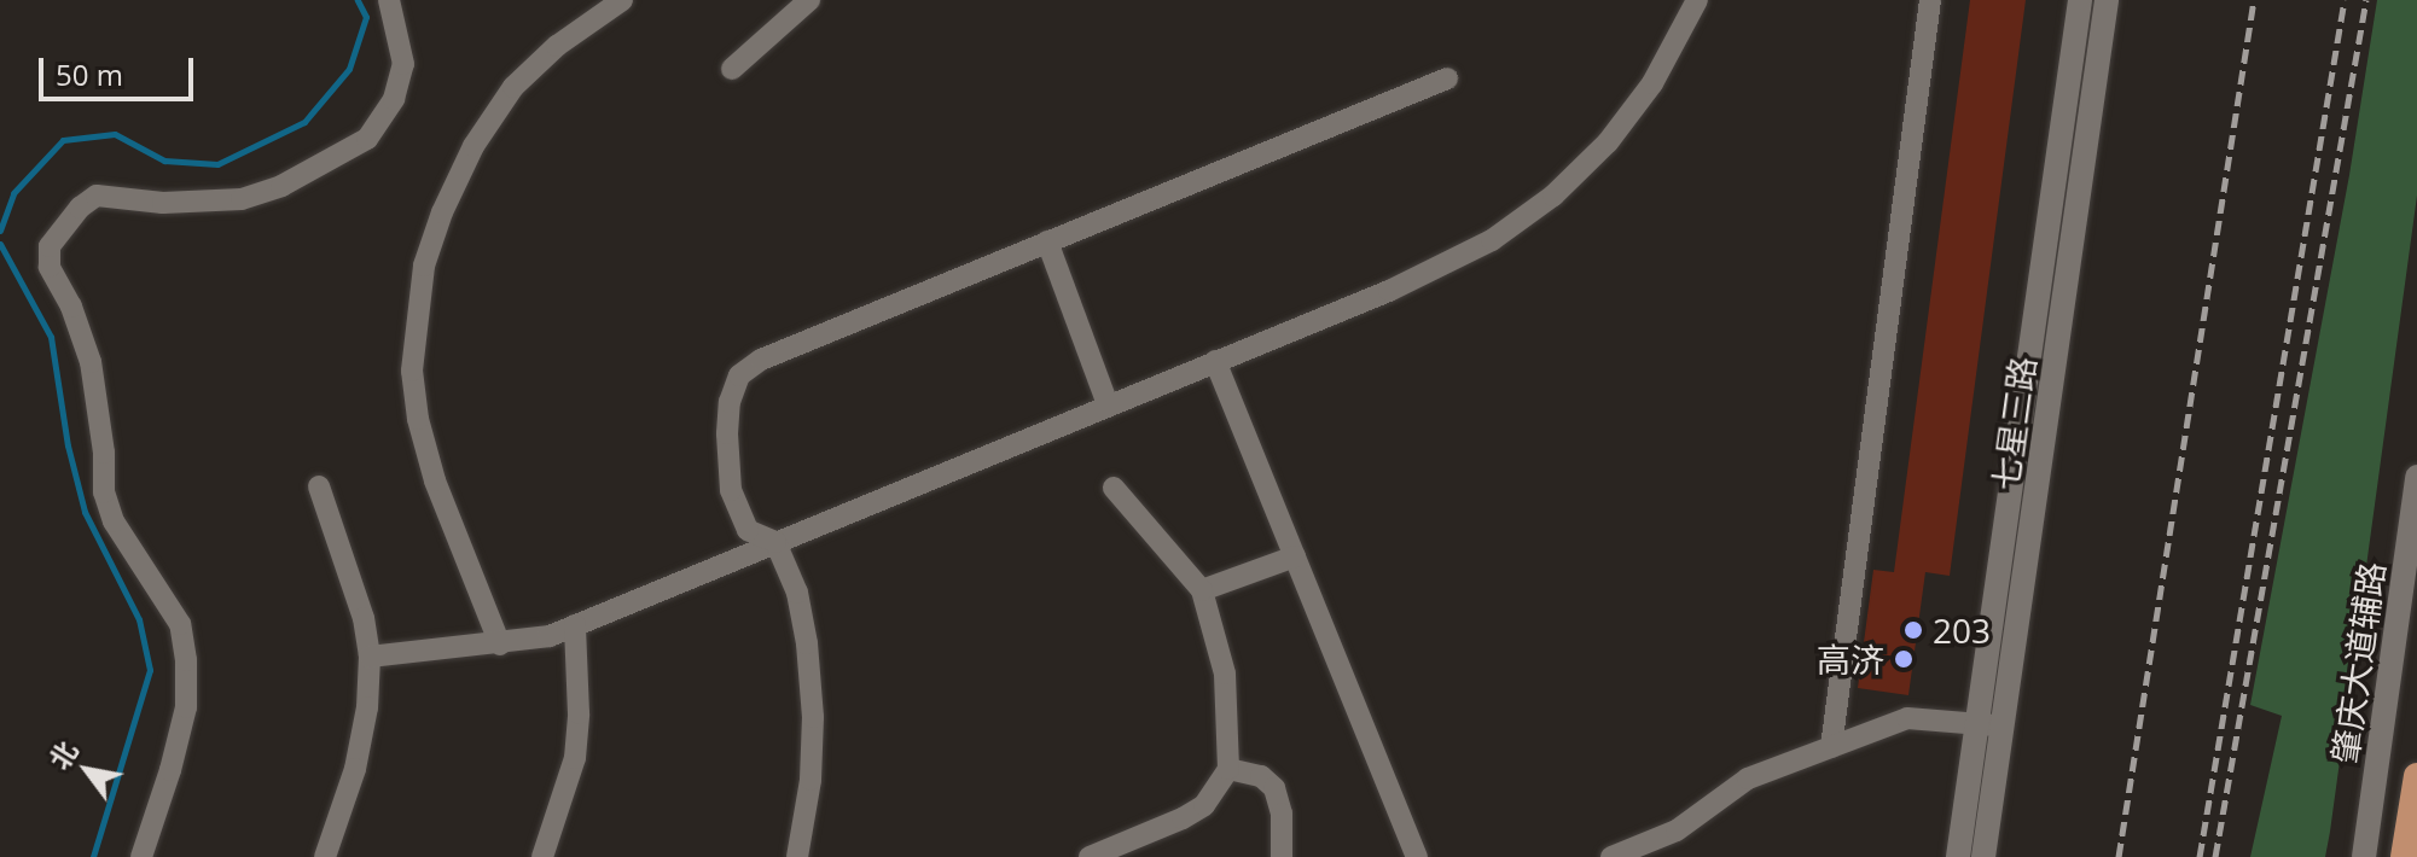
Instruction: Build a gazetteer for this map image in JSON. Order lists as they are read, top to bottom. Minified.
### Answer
{"streets":{"street":["七星三路","肇庆大道辅路"]},"places":["203","高济"],"scale_bar":"50 m","north":"top left"}
